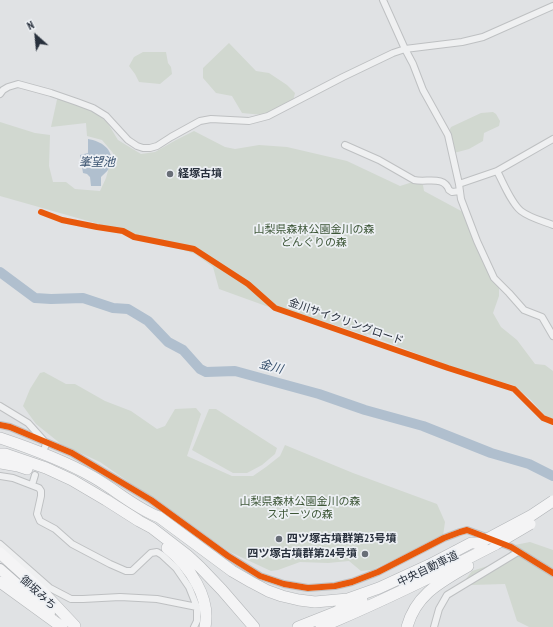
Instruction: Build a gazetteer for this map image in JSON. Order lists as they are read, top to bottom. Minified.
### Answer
{"streets":{"highway":["中央自動車道","御坂みち"],"cycle path":["金川サイクリングロード"]},"water":["峯望池","金川"],"parks":["山梨県森林公園金川の森 どんぐりの森","山梨県森林公園金川の森 スポーツの森"],"places":["経塚古墳","四ツ塚古墳群第23号墳","四ツ塚古墳群第24号墳"],"north":"top left"}
